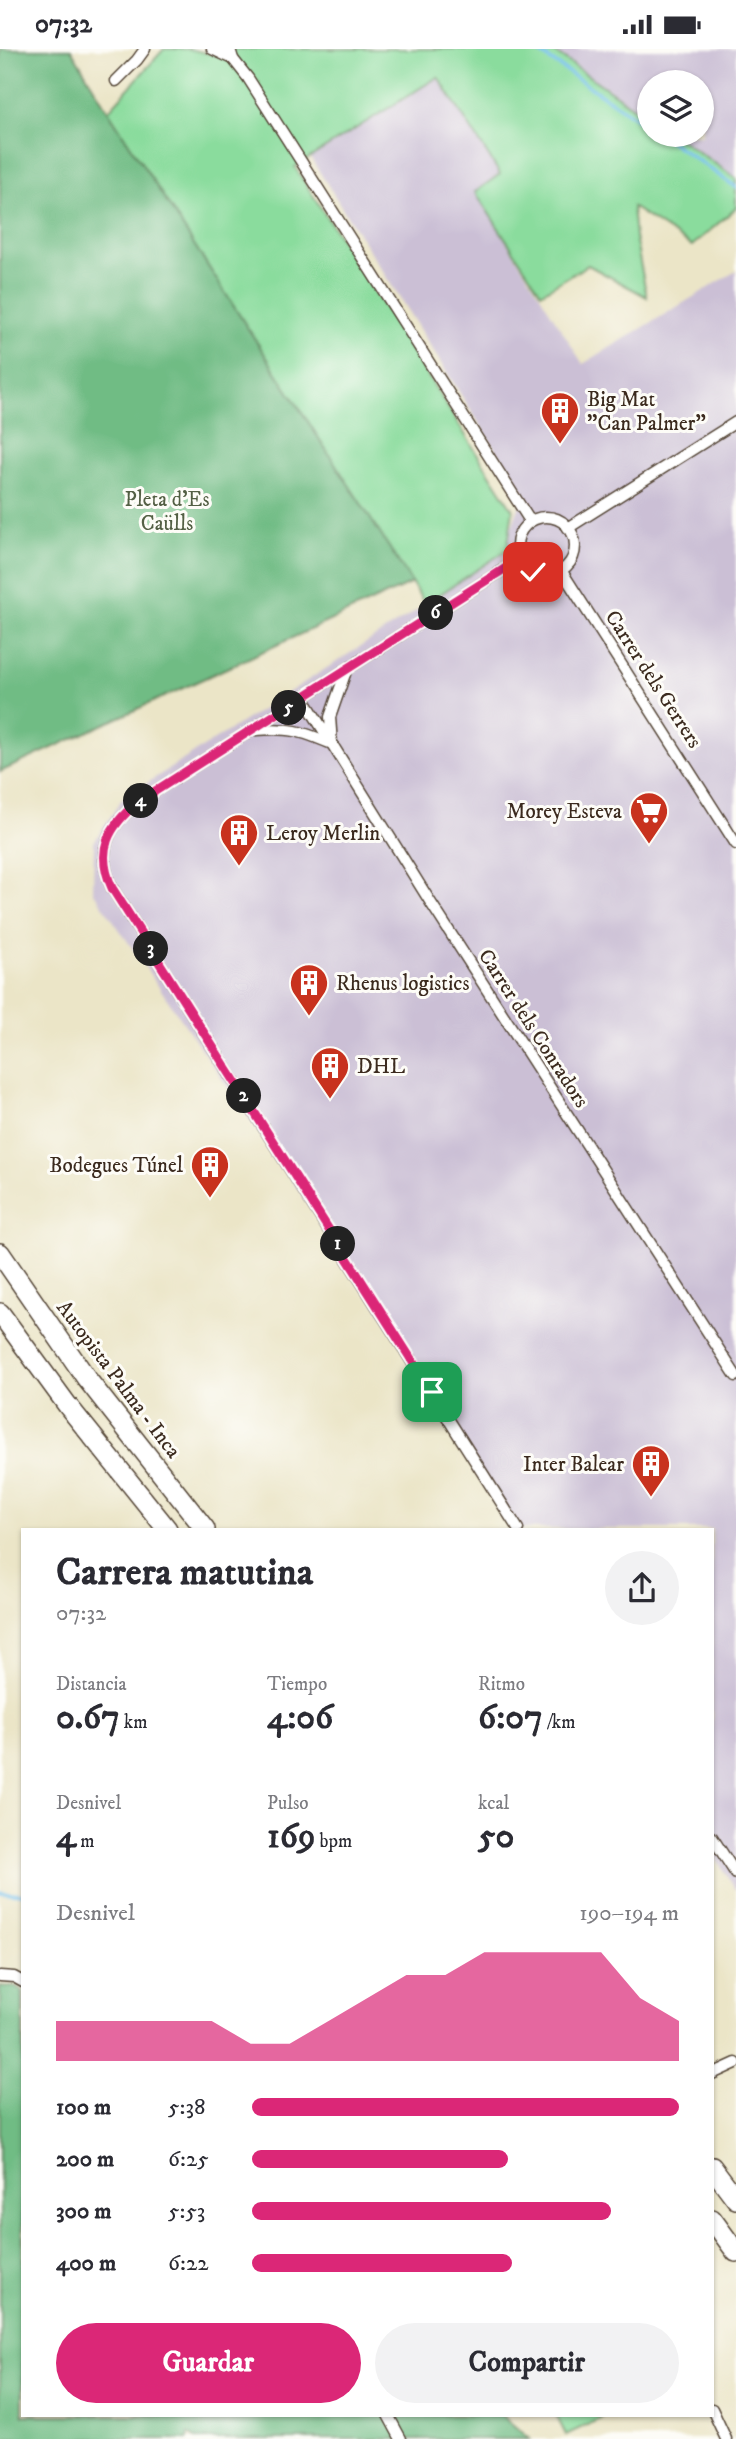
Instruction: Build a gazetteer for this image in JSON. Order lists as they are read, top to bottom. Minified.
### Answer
{"streets":{"highway":["Autopista Palma - Inca"],"street":["Carrer dels Gerrers","Carrer dels Conradors"]},"parks":["Pleta d'Es Caülls"],"places":{"building":["Big Mat \"Can Palmer\"","Leroy Merlin","Rhenus logistics","DHL","Bodegues Túnel","Inter Balear"],"supermarket":["Morey Esteva"]},"page":{"status":"07:32","pins":["6","5","4","3","2","1"],"heading":["Carrera matutina","07:32"],"stats":[["Distancia","0.67 km"],["Tiempo","4:06"],["Ritmo","6:07 /km"],["Desnivel","4 m"],["Pulso","169 bpm"],["kcal","50"]],"chart":["Desnivel","190–194 m"],"list":[{"name":"100 m","note":"5:38"},{"name":"200 m","note":"6:25"},{"name":"300 m","note":"5:53"},{"name":"400 m","note":"6:22"}],"buttons":["Guardar","Compartir"]}}
